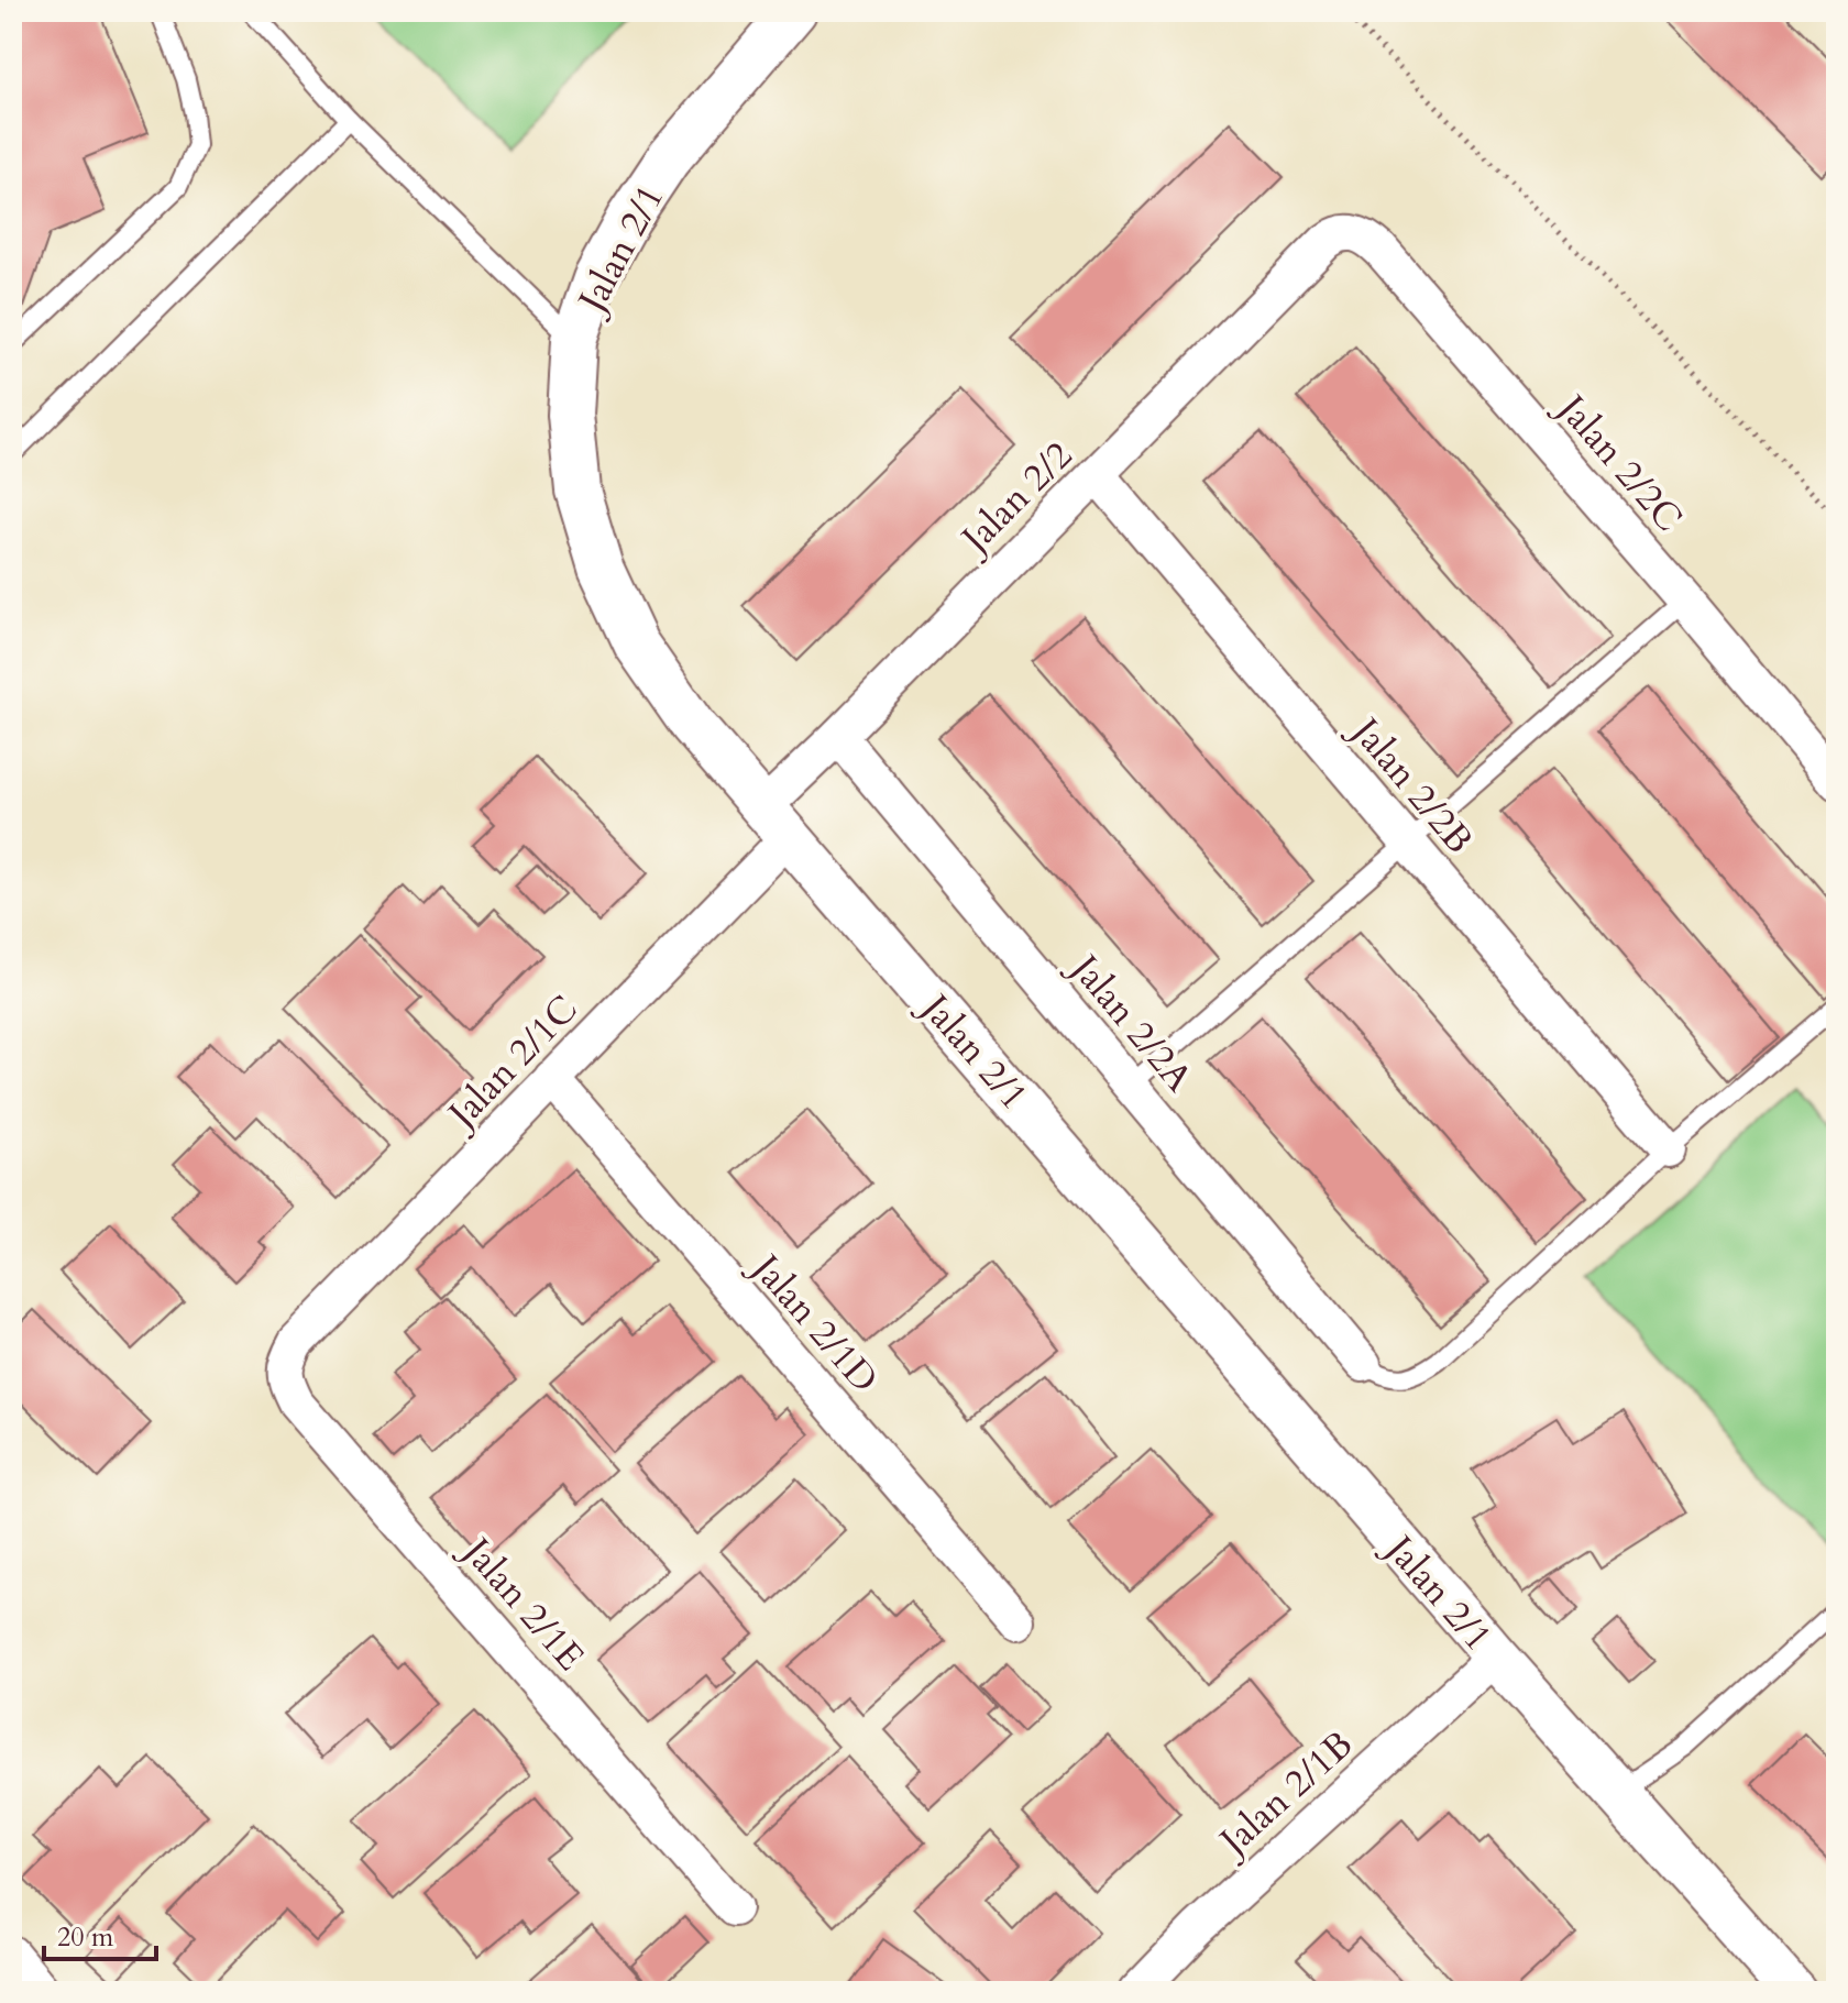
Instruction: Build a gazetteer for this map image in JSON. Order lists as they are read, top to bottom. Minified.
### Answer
{"streets":{"street":["Jalan 2/1","Jalan 2/2C","Jalan 2/2","Jalan 2/2B","Jalan 2/2A","Jalan 2/1C","Jalan 2/1D","Jalan 2/1E","Jalan 2/1B"]},"crossings":[["Jalan 2/1","Jalan 2/2"],["Jalan 2/1","Jalan 2/1C"],["Jalan 2/1","Jalan 2/1B"],["Jalan 2/2C","Jalan 2/2"],["Jalan 2/2","Jalan 2/2B"],["Jalan 2/2","Jalan 2/2A"],["Jalan 2/2","Jalan 2/1C"],["Jalan 2/1C","Jalan 2/1D"],["Jalan 2/1C","Jalan 2/1E"]],"scale_bar":"20 m"}
